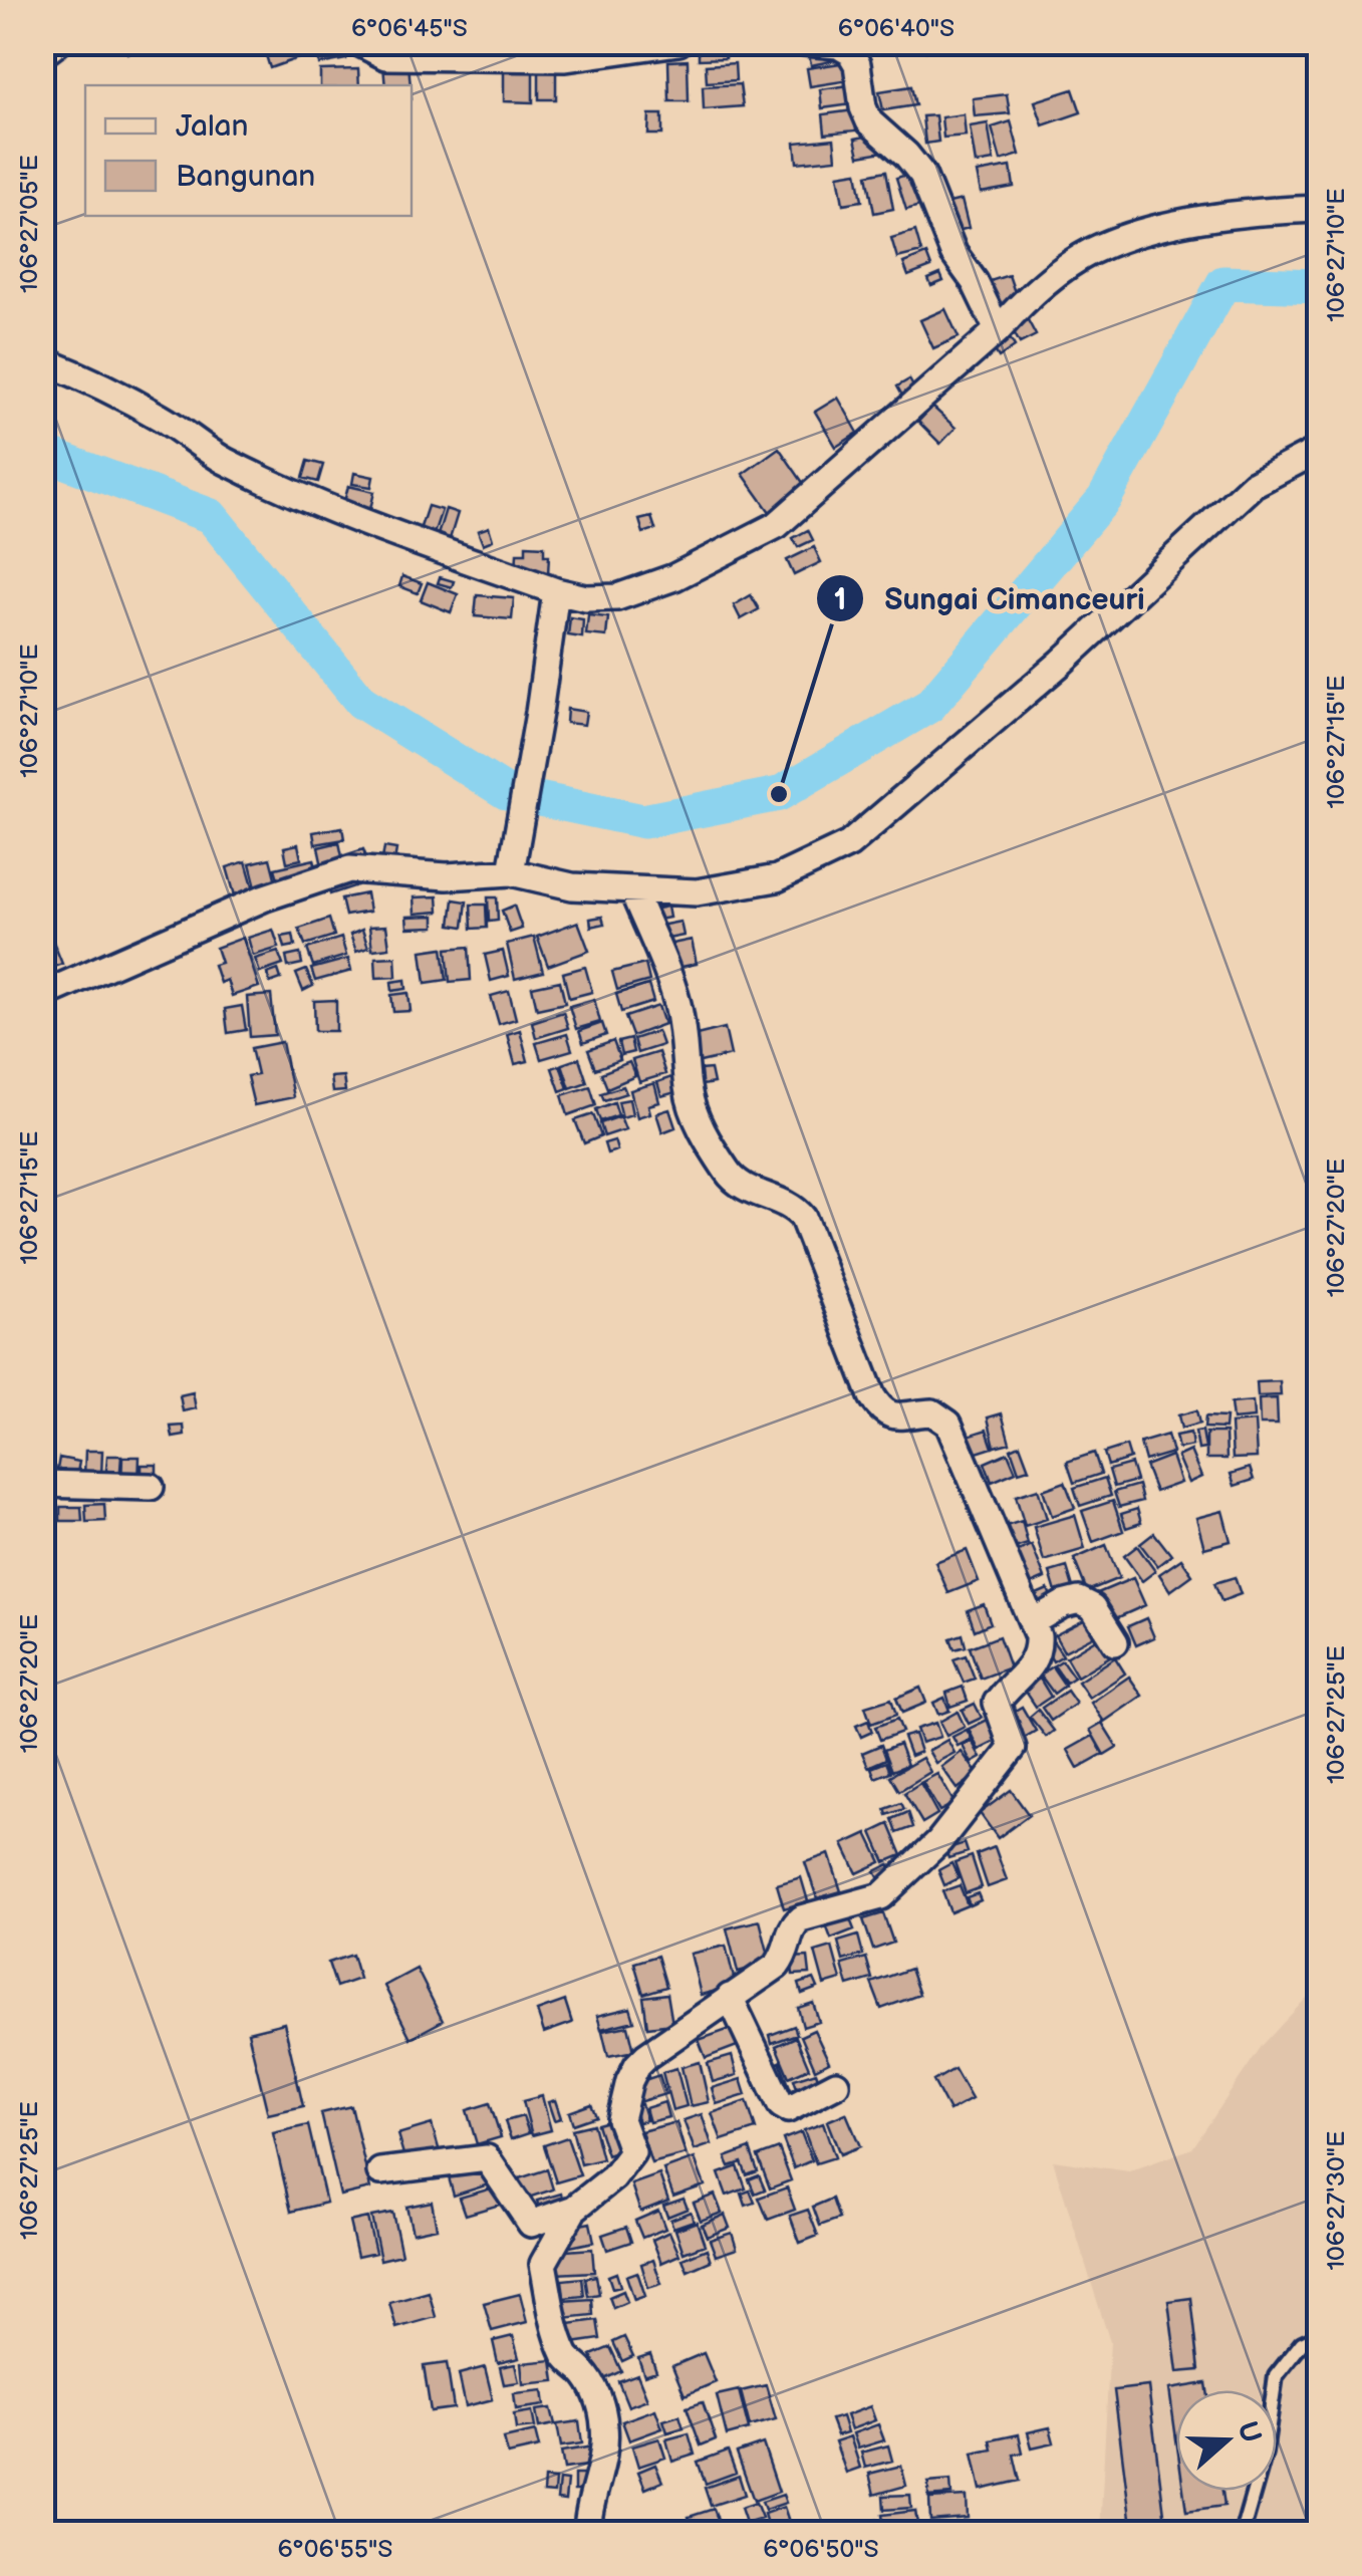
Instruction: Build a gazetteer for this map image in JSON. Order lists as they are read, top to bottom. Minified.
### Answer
{"places":["Sungai Cimanceuri"],"legend":["Jalan","Bangunan"],"north":"right","coordinates":["6°06'45\"S","6°06'40\"S","106°27'05\"E","106°27'10\"E","106°27'15\"E","106°27'20\"E","106°27'25\"E","106°27'30\"E","6°06'55\"S","6°06'50\"S"]}
